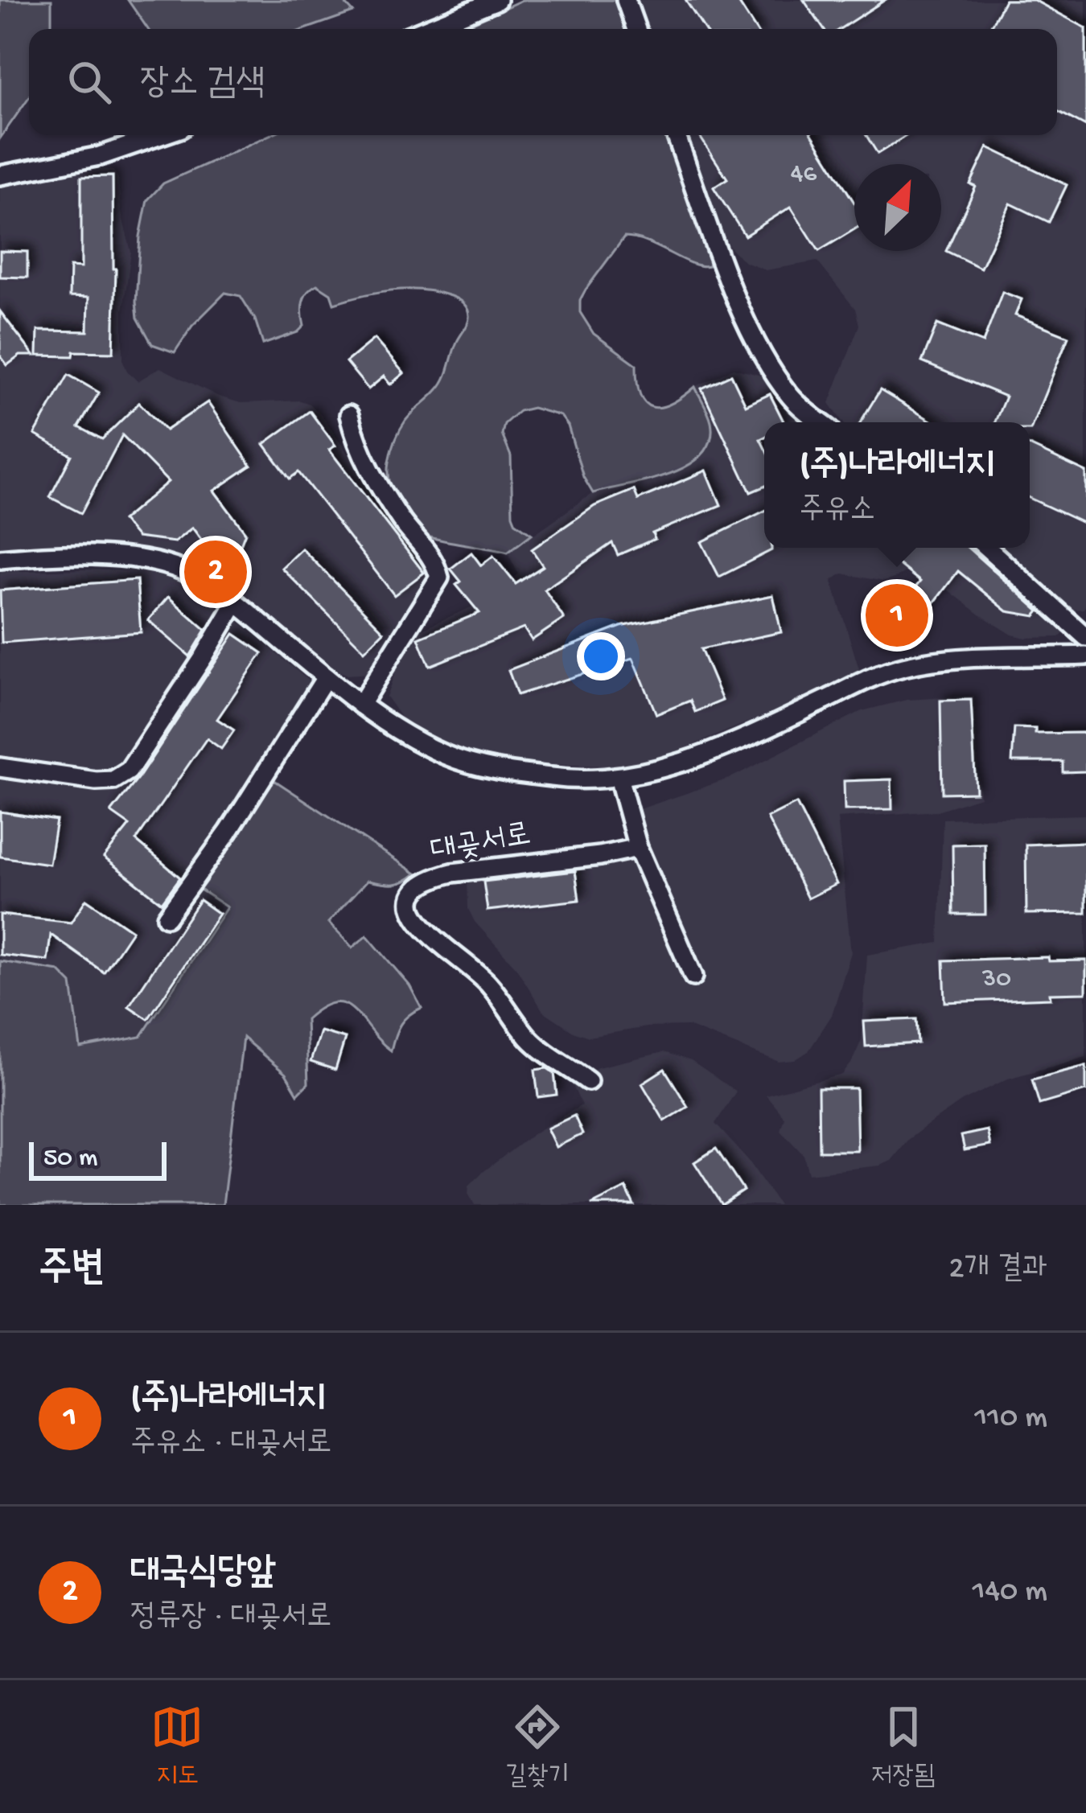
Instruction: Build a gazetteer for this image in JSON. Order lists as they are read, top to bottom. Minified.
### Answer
{"streets":{"street":["대곶서로"]},"house_numbers":["46","30"],"scale_bar":"50 m","north":"top right","page":{"search":"장소 검색","popup":["(주)나라에너지","주유소"],"pins":["2","1"],"scale":"50 m","heading":["주변","2개 결과"],"list":[{"mark":"1","name":"(주)나라에너지","note":"주유소 · 대곶서로","value":"110 m"},{"mark":"2","name":"대국식당앞","note":"정류장 · 대곶서로","value":"140 m"}],"nav":["지도","길찾기","저장됨"]}}
